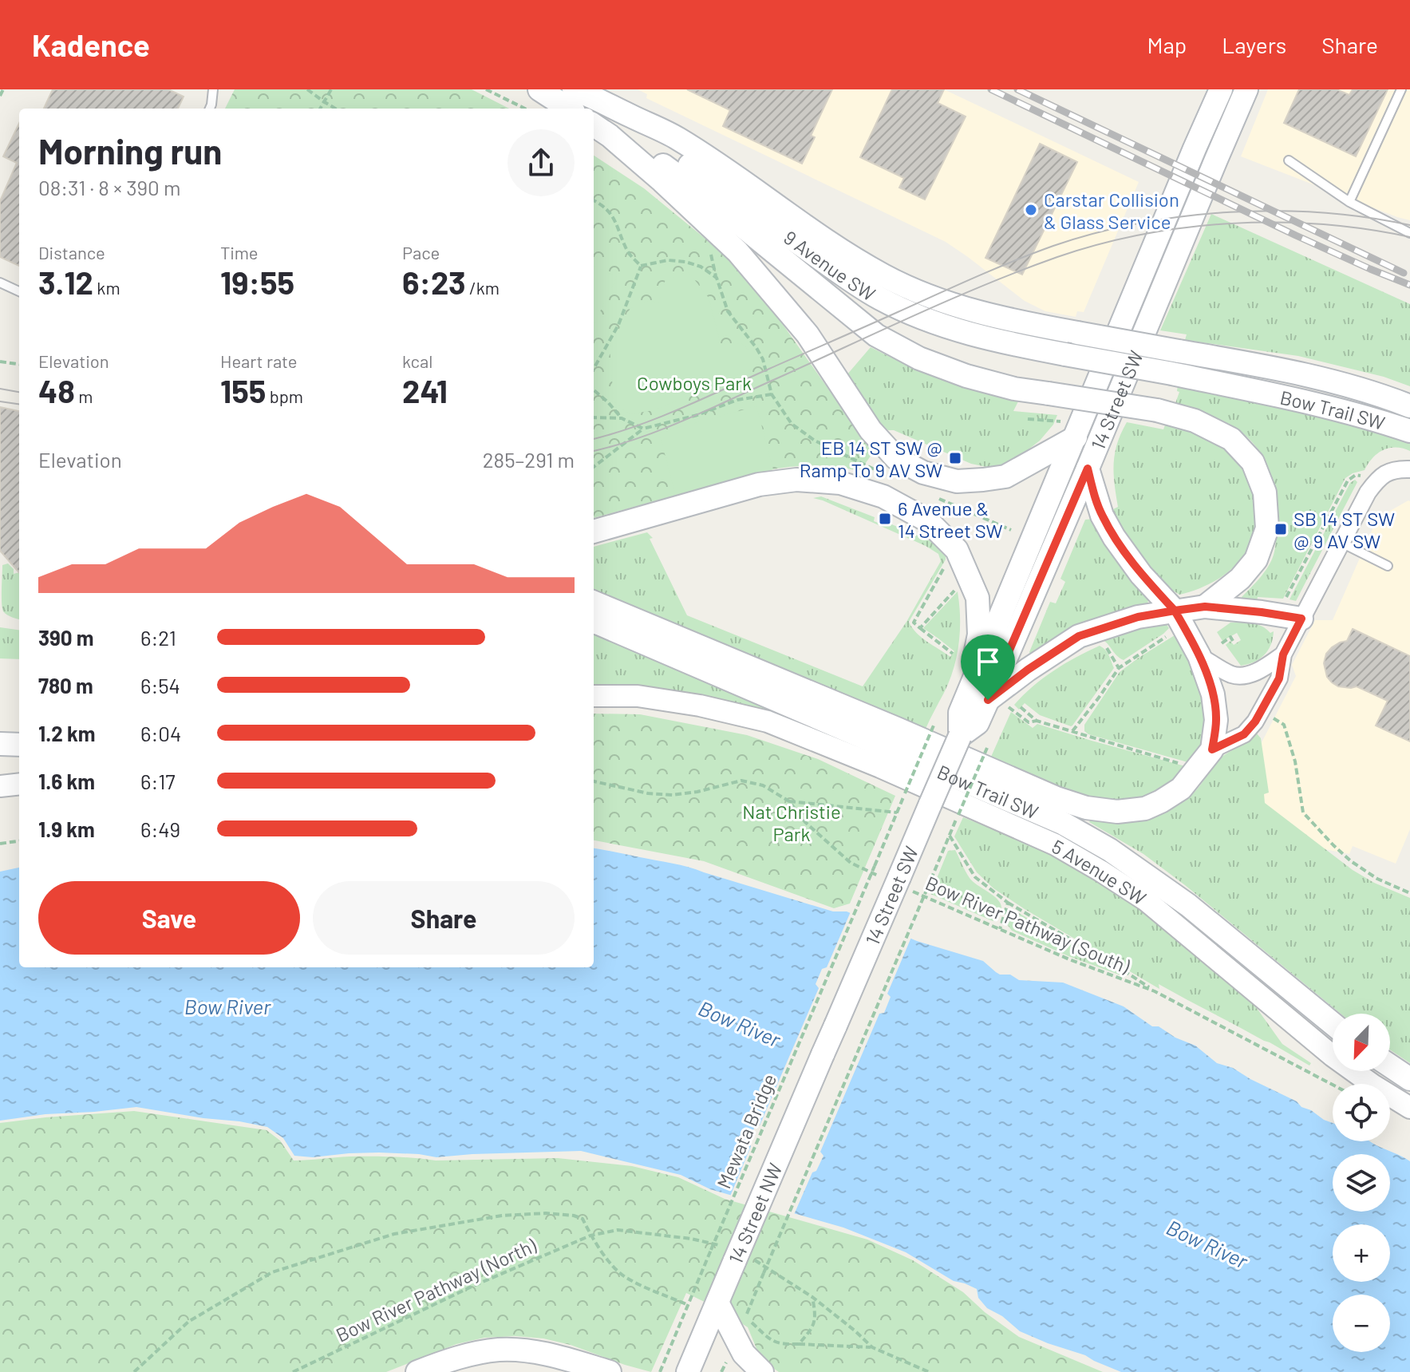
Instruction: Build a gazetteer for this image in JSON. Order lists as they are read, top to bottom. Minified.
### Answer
{"streets":{"main road":["9 Avenue SW","14 Street SW","Bow Trail SW","14 Street NW"],"street":["5 Avenue SW"],"path":["Bow River Pathway (South)","Mewata Bridge","Bow River Pathway (North)"]},"crossings":[["9 Avenue SW","Bow Trail SW"],["14 Street SW","Bow River Pathway (South)"],["14 Street SW","14 Street NW"],["14 Street NW","Bow River Pathway (North)"]],"water":["Bow River"],"parks":["Cowboys Park","Nat Christie Park"],"places":{"other":["Carstar Collision & Glass Service"],"transit":["EB 14 ST SW @ Ramp To 9 AV SW","6 Avenue & 14 Street SW","SB 14 ST SW @ 9 AV SW"]},"north":"bottom left","page":{"header":"Kadence","nav":["Map","Layers","Share"],"heading":["Morning run","08:31 · 8 × 390 m"],"stats":[["Distance","3.12 km"],["Time","19:55"],["Pace","6:23 /km"],["Elevation","48 m"],["Heart rate","155 bpm"],["kcal","241"]],"chart":["Elevation","285–291 m"],"list":[{"name":"390 m","note":"6:21"},{"name":"780 m","note":"6:54"},{"name":"1.2 km","note":"6:04"},{"name":"1.6 km","note":"6:17"},{"name":"1.9 km","note":"6:49"}],"buttons":["Save","Share"],"map_buttons":["+","−"]}}
